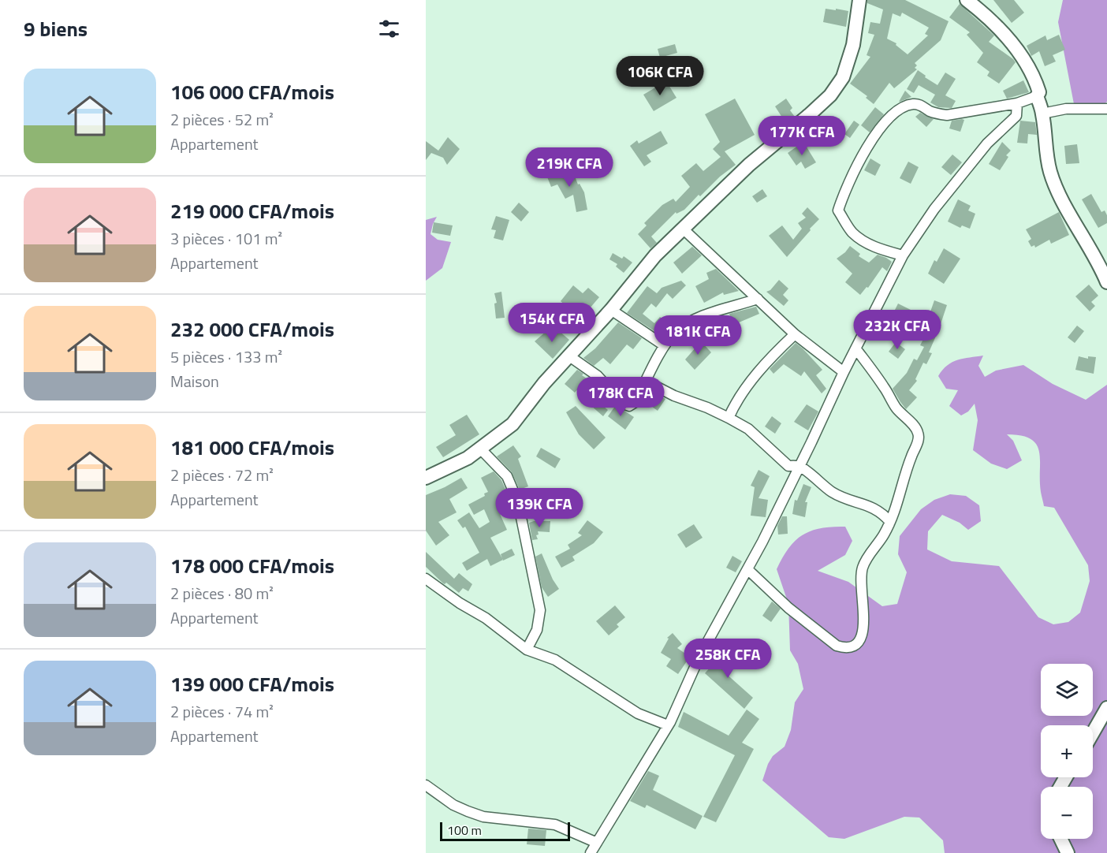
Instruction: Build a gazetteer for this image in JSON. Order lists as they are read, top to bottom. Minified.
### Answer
{"scale_bar":"100 m","page":{"heading":"9 biens","price":["106K CFA","177K CFA","219K CFA","154K CFA","232K CFA","181K CFA","178K CFA","139K CFA","258K CFA"],"list":[{"name":"106 000 CFA/mois","note":"2 pièces · 52 m² · Appartement"},{"name":"219 000 CFA/mois","note":"3 pièces · 101 m² · Appartement"},{"name":"232 000 CFA/mois","note":"5 pièces · 133 m² · Maison"},{"name":"181 000 CFA/mois","note":"2 pièces · 72 m² · Appartement"},{"name":"178 000 CFA/mois","note":"2 pièces · 80 m² · Appartement"},{"name":"139 000 CFA/mois","note":"2 pièces · 74 m² · Appartement"}],"map_buttons":["+","−"],"scale":"100 m"}}
